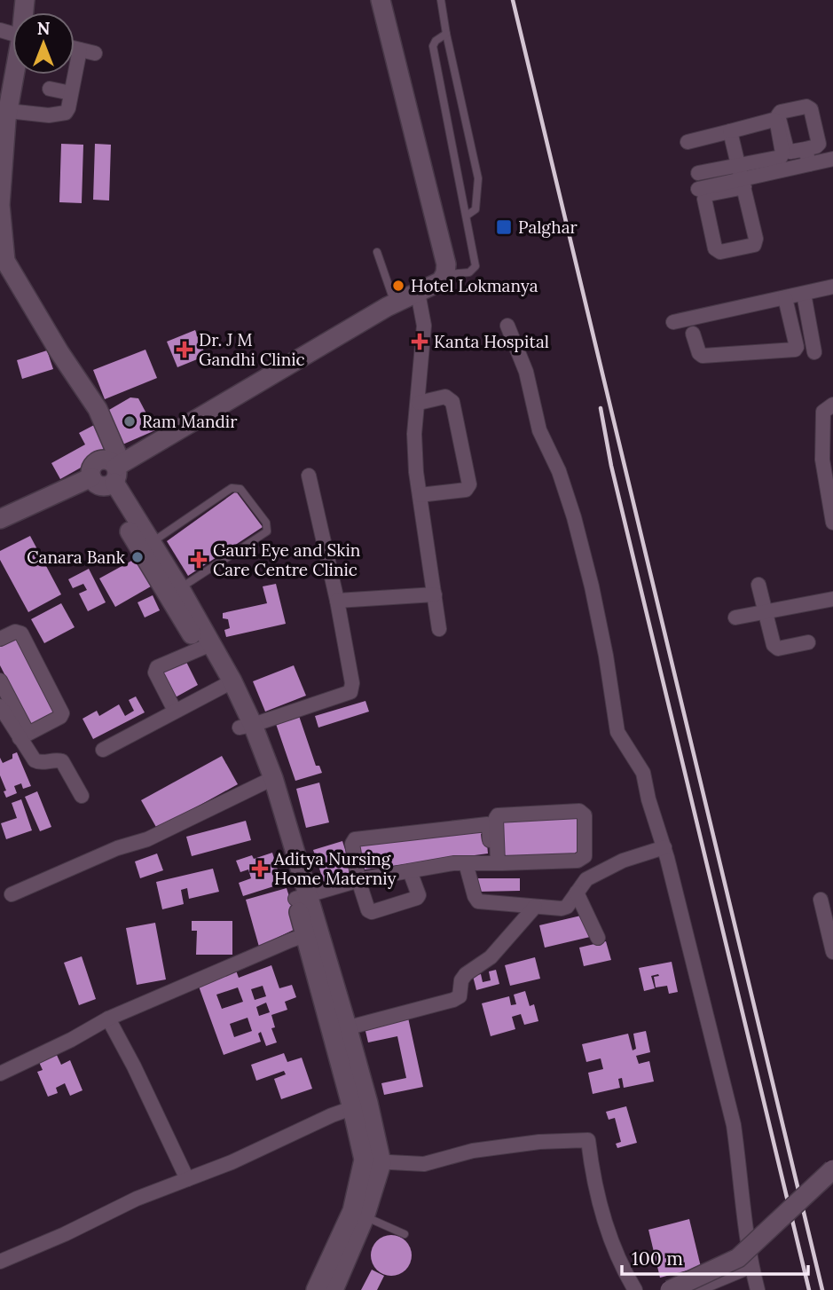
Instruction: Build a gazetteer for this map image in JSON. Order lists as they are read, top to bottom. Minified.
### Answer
{"places":{"transit":["Palghar"],"other":["Hotel Lokmanya","Ram Mandir","Canara Bank"],"health":["Kanta Hospital","Dr. J M Gandhi Clinic","Gauri Eye and Skin Care Centre Clinic","Aditya Nursing Home Materniy"]},"scale_bar":"100 m","north":"top"}
